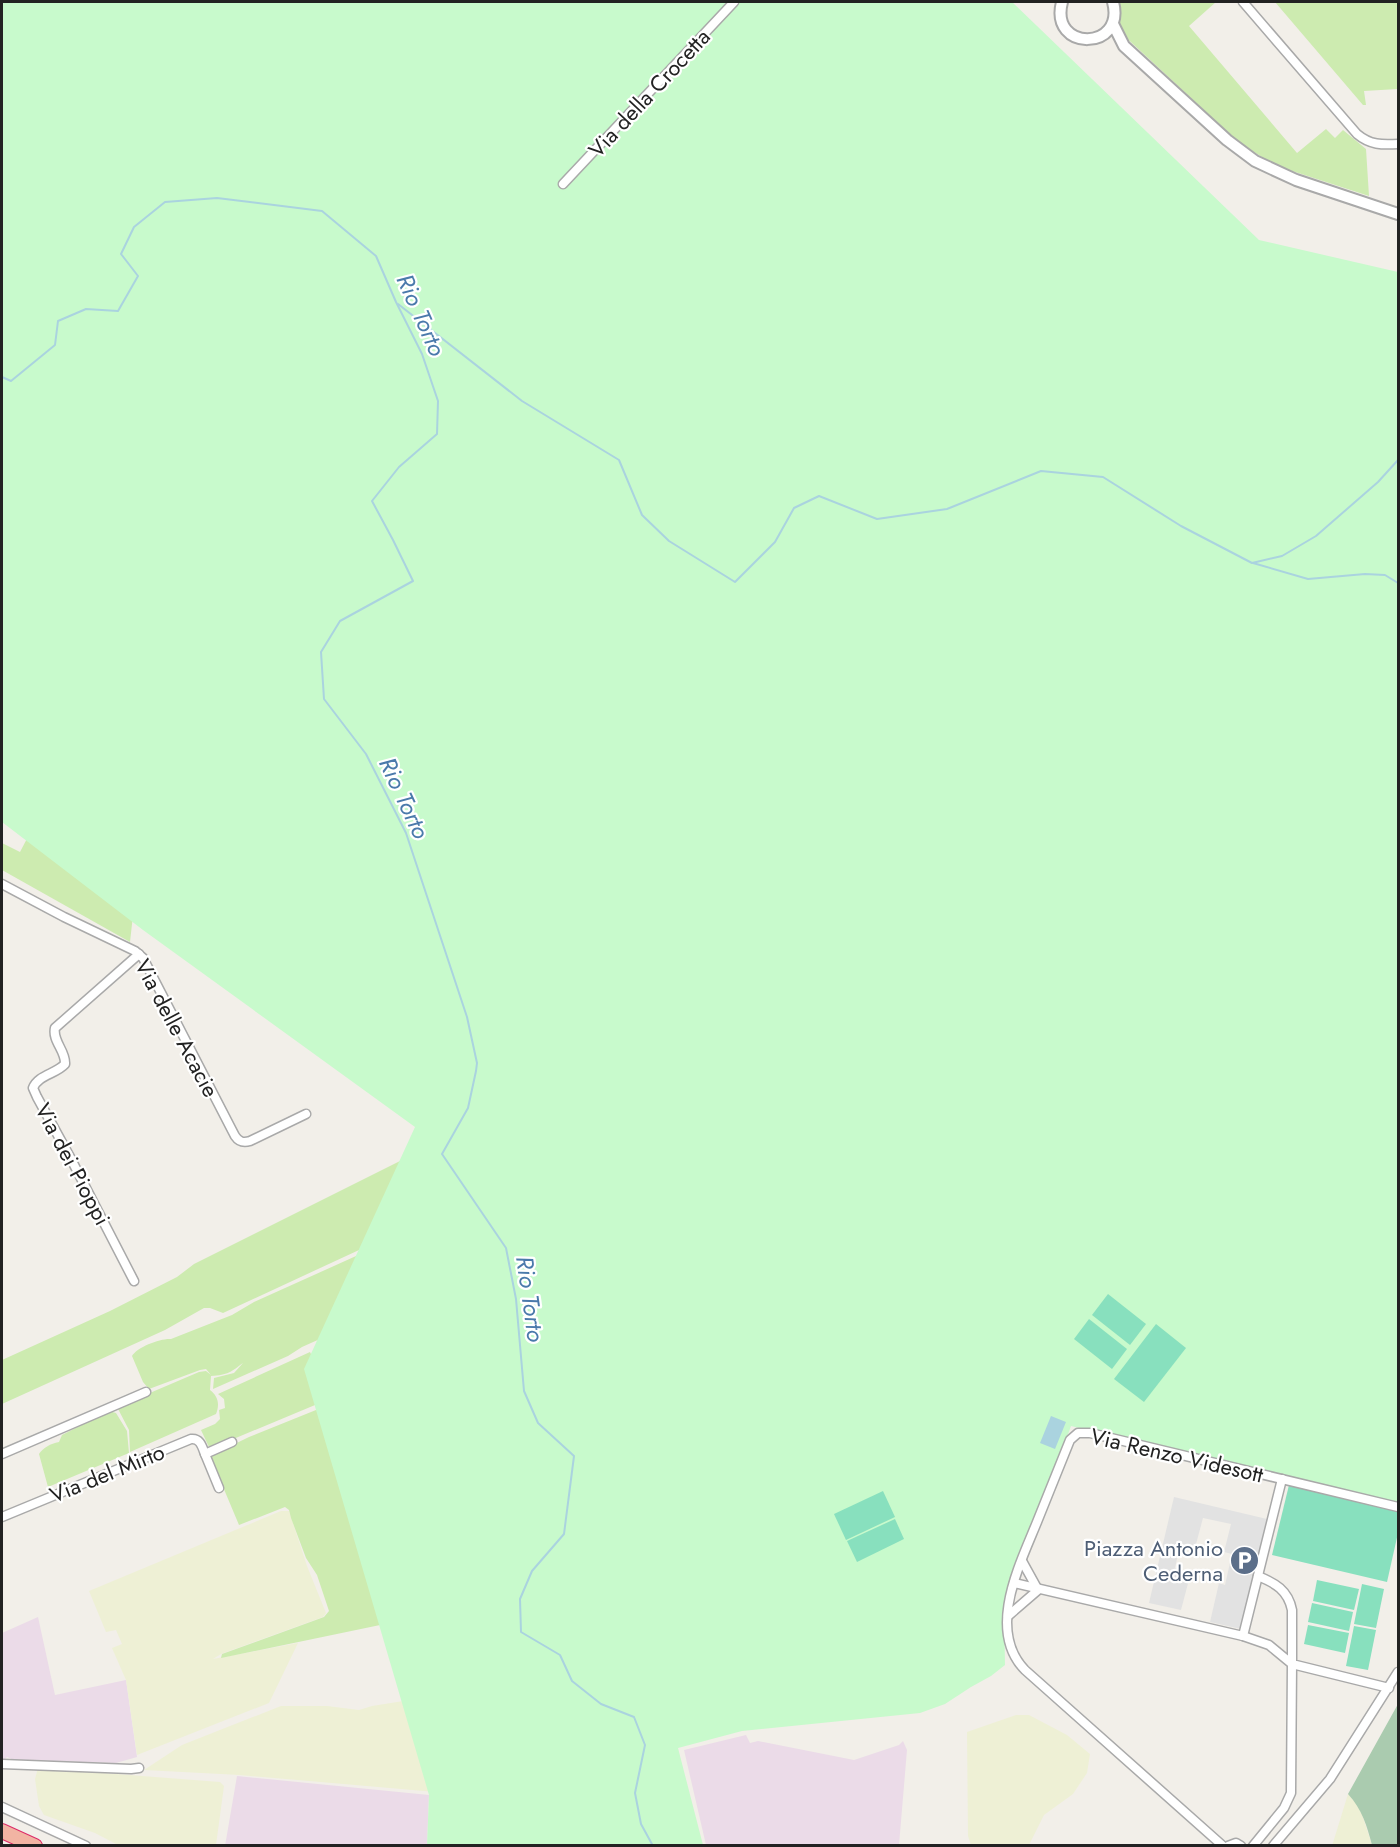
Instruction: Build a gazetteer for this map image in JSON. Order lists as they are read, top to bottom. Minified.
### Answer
{"streets":{"street":["Via della Crocetta","Via delle Acacie","Via dei Pioppi","Via Renzo Videsott","Via del Mirto"]},"crossings":[["Via delle Acacie","Via dei Pioppi"]],"water":["Rio Torto"],"places":{"parking":["Piazza Antonio Cederna"]}}
